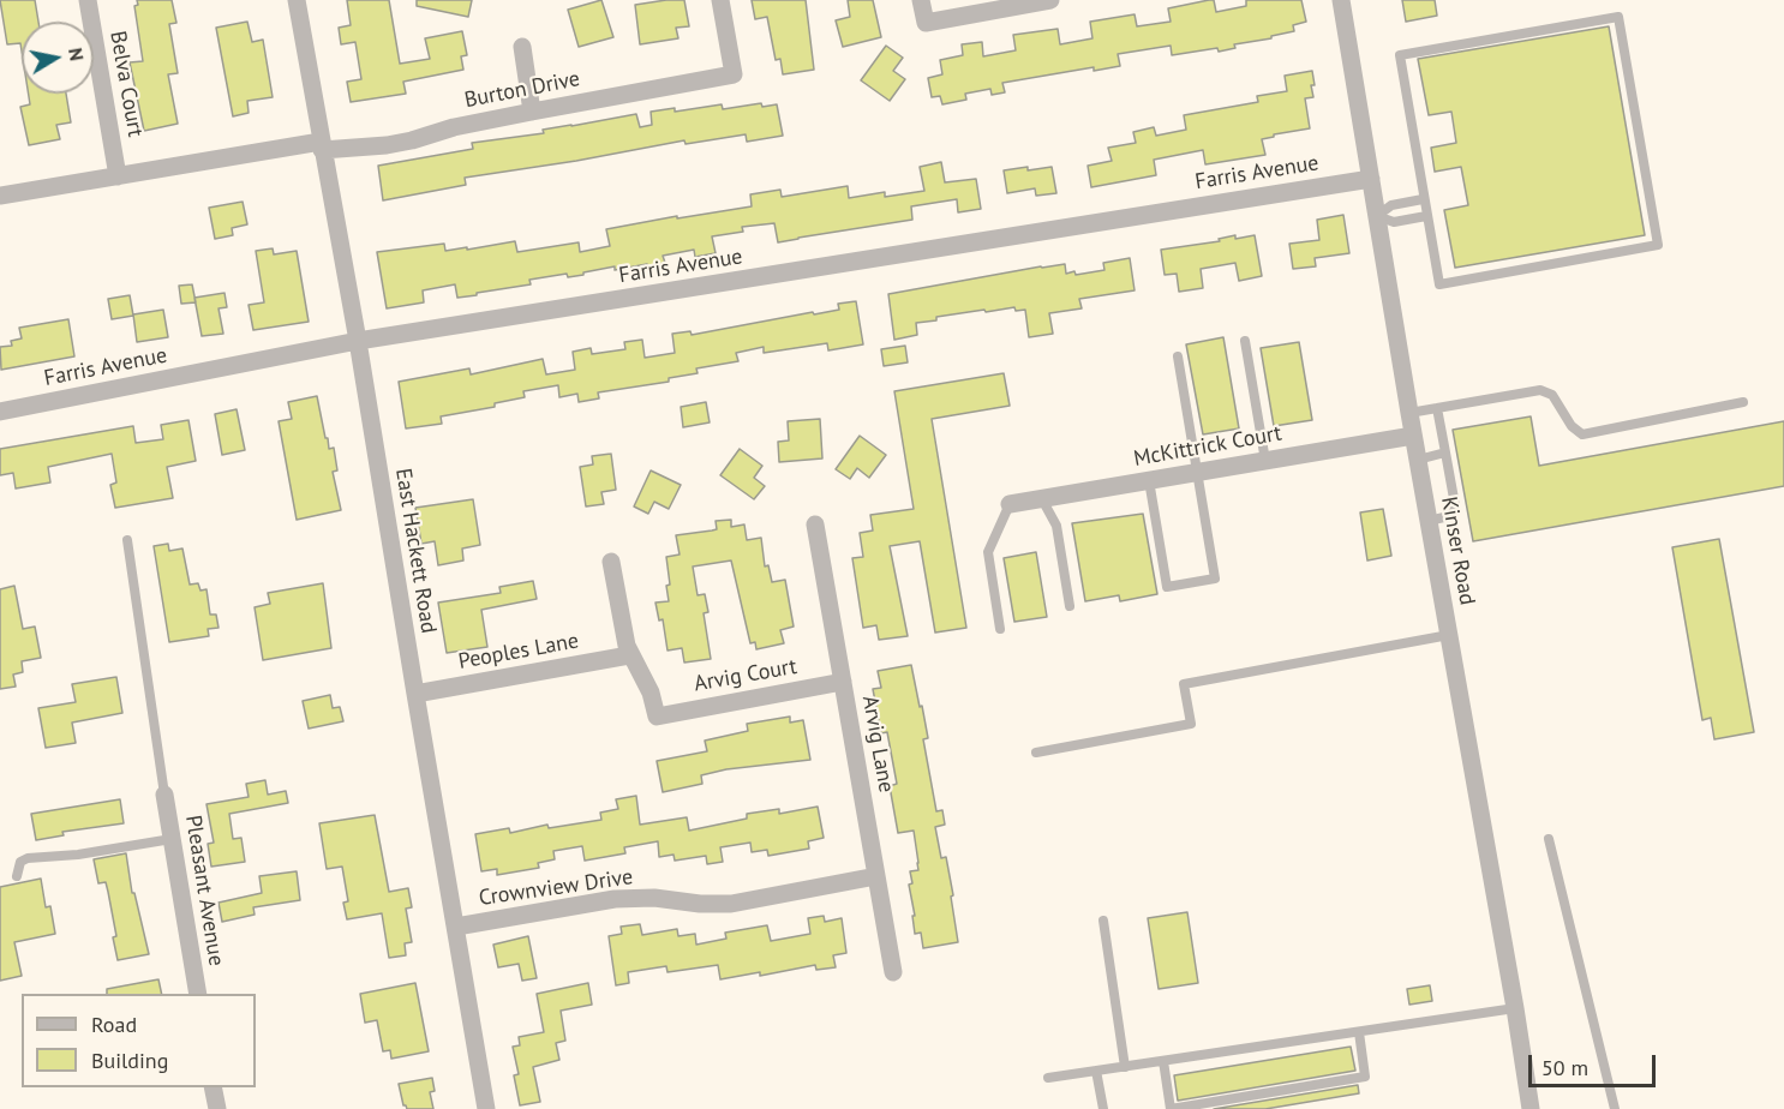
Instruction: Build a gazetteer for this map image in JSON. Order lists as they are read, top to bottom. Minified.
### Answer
{"streets":{"street":["Belva Court","Burton Drive","Farris Avenue","McKittrick Court","East Hackett Road","Kinser Road","Peoples Lane","Arvig Court","Arvig Lane","Crownview Drive","Pleasant Avenue"]},"crossings":[["Belva Court","Burton Drive"],["Burton Drive","East Hackett Road"],["Farris Avenue","East Hackett Road"],["Farris Avenue","Kinser Road"],["McKittrick Court","Kinser Road"],["East Hackett Road","Peoples Lane"],["East Hackett Road","Crownview Drive"],["Peoples Lane","Arvig Court"],["Arvig Court","Arvig Lane"],["Arvig Lane","Crownview Drive"]],"legend":["Road","Building"],"scale_bar":"50 m","north":"right"}
